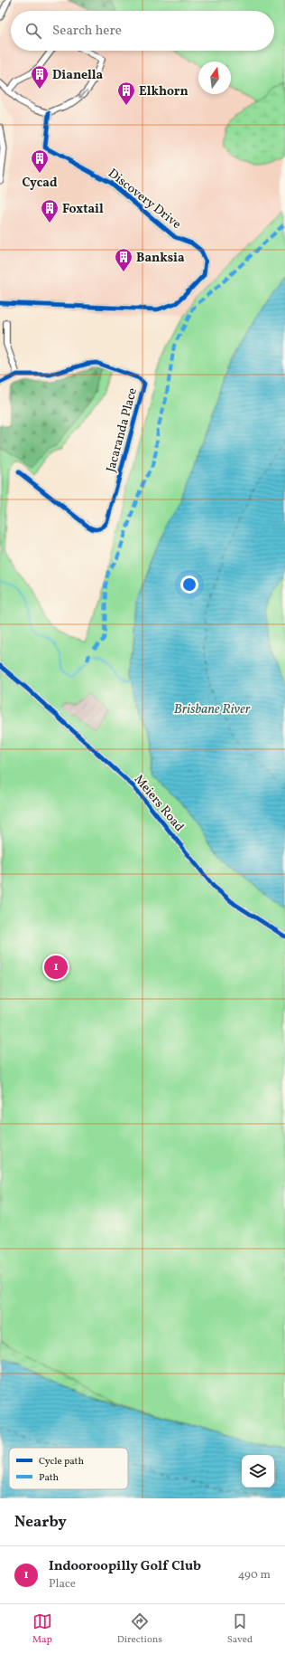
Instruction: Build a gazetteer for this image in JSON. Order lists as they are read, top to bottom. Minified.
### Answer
{"streets":{"street":["Discovery Drive","Jacaranda Place","Meiers Road"]},"water":["Brisbane River"],"places":{"building":["Dianella","Elkhorn","Cycad","Foxtail","Banksia"]},"legend":["Cycle path","Path"],"north":"top","page":{"search":"Search here","pins":"1","heading":"Nearby","list":[{"mark":"1","name":"Indooroopilly Golf Club","note":"Place","value":"490 m"}],"nav":["Map","Directions","Saved"]}}
